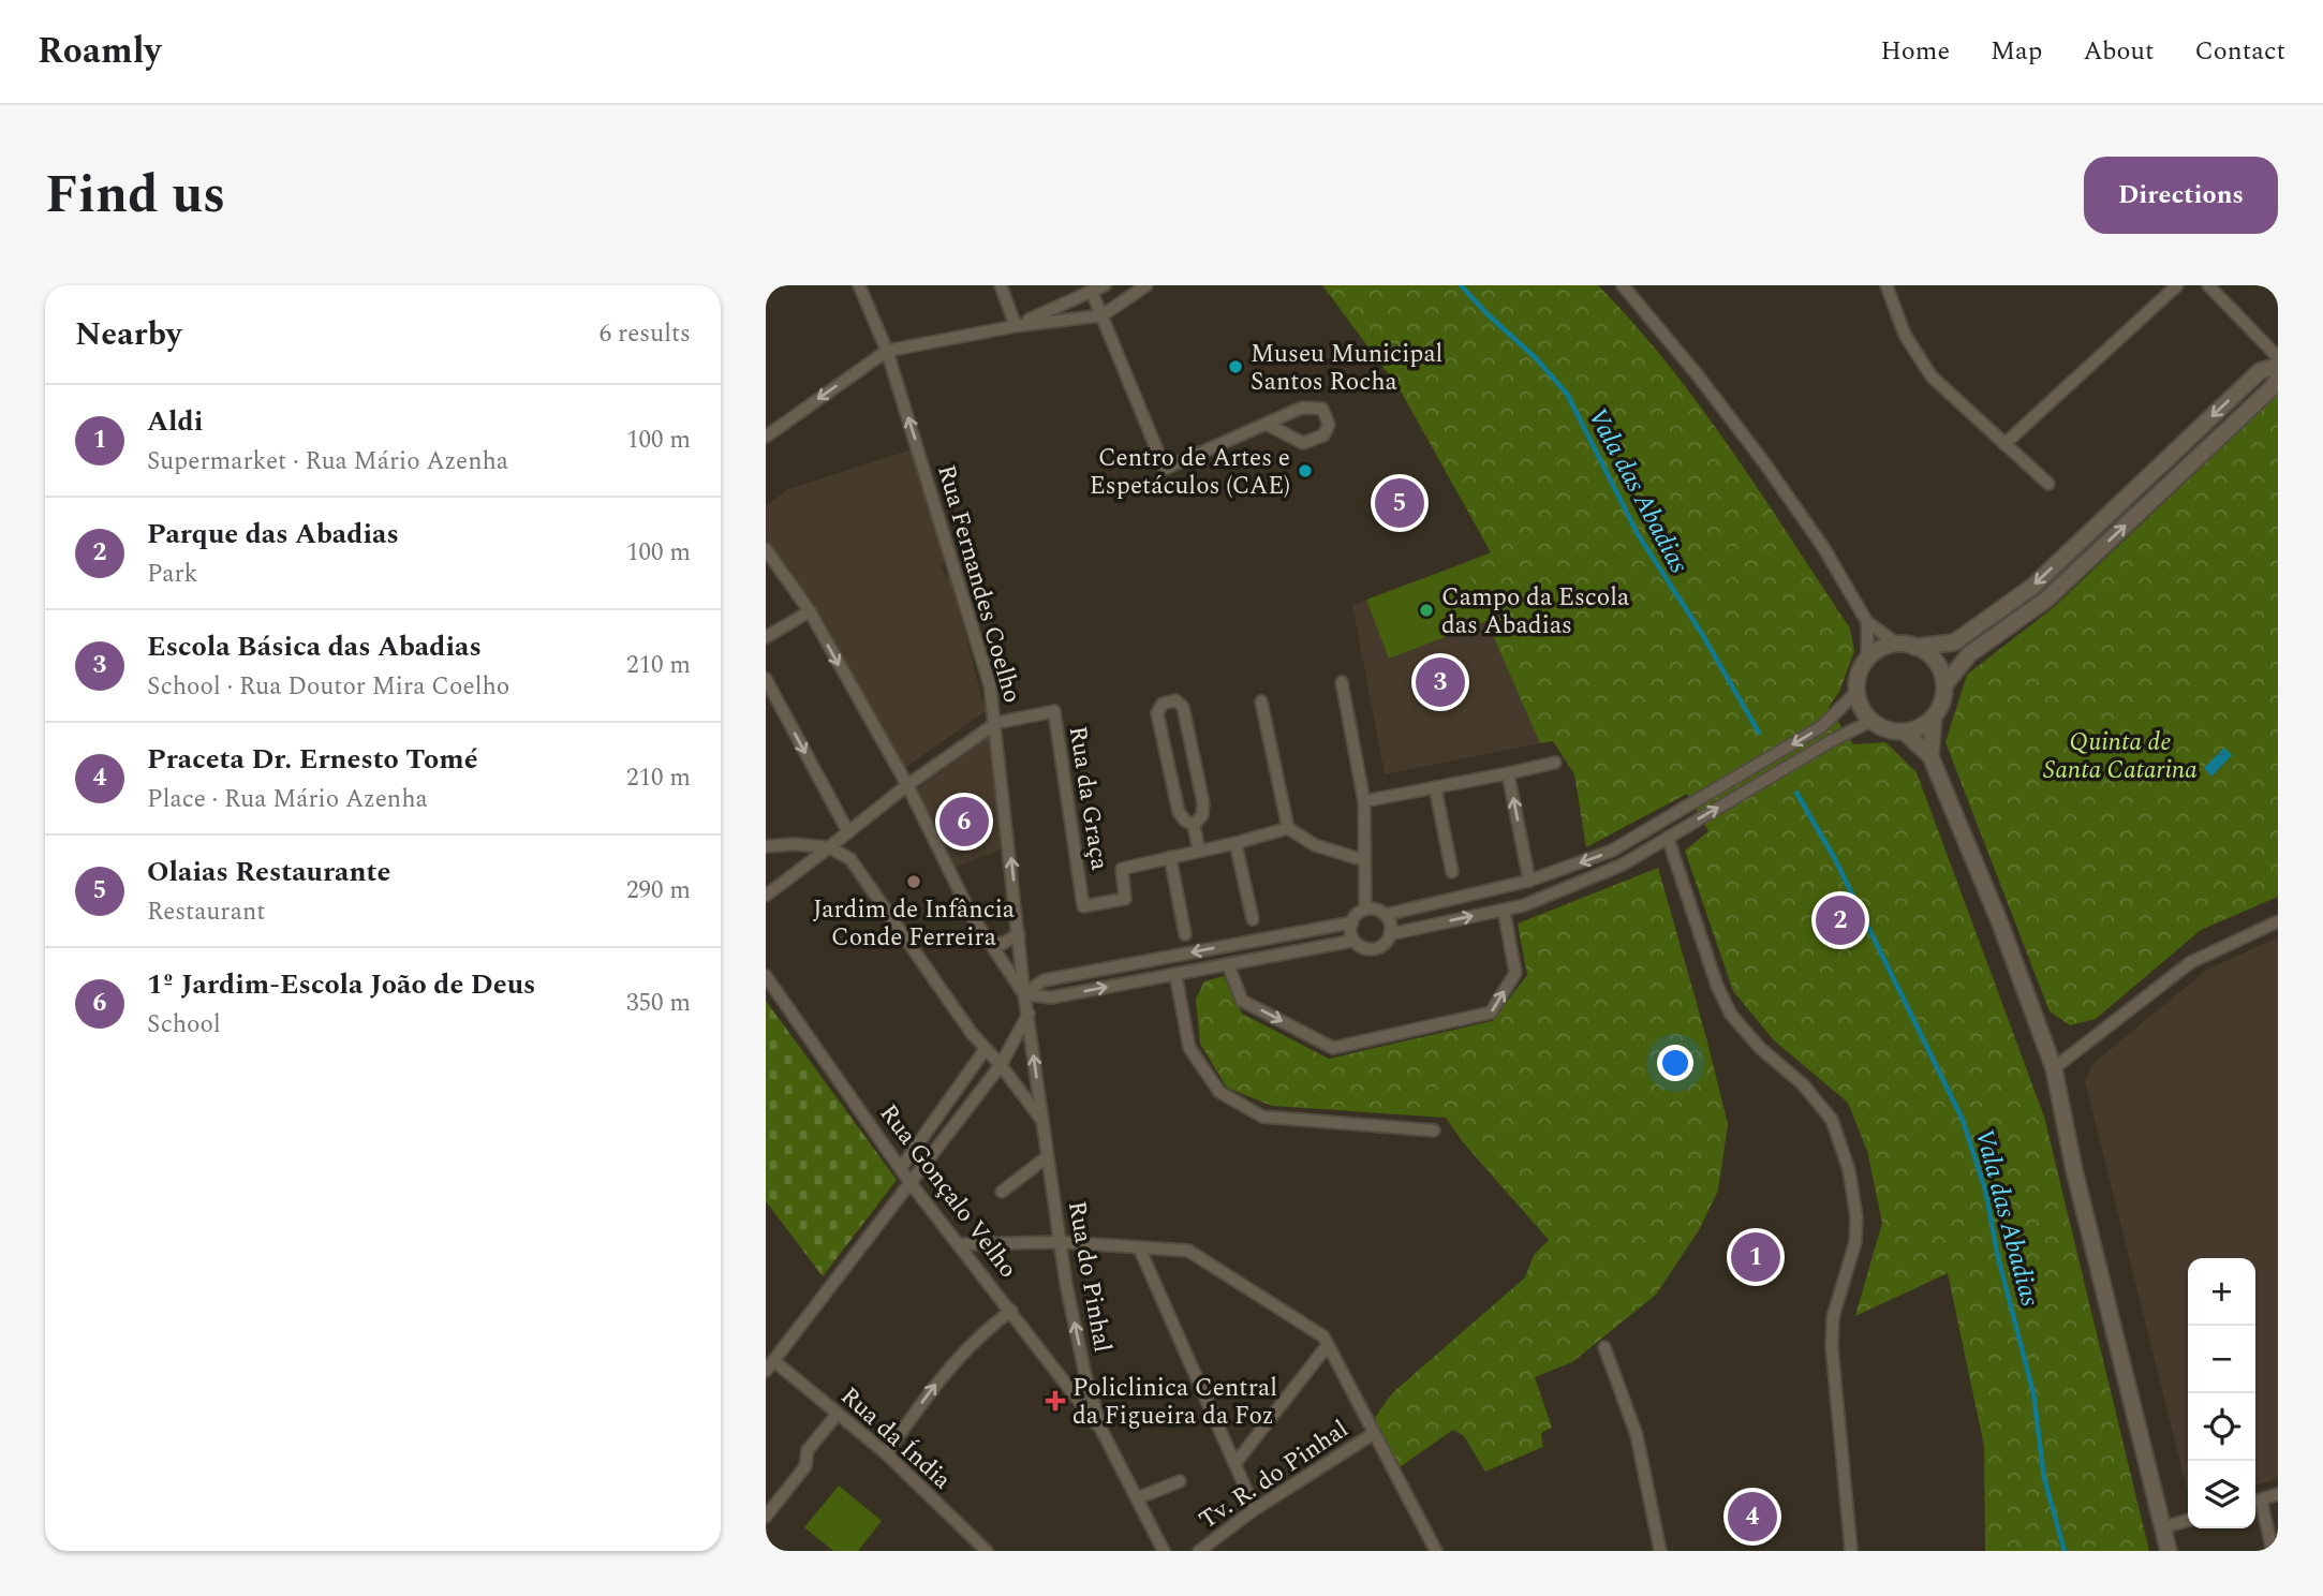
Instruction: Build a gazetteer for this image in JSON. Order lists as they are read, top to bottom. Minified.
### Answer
{"streets":{"street":["Rua Fernandes Coelho","Rua da Graça","Rua Gonçalo Velho","Rua do Pinhal","Rua da Índia","Tv. R. do Pinhal"]},"crossings":[["Rua Fernandes Coelho","Rua da Graça"],["Rua Fernandes Coelho","Rua do Pinhal"],["Rua Gonçalo Velho","Rua do Pinhal"]],"water":["Vala das Abadias"],"parks":["Quinta de Santa Catarina"],"places":{"other":["Museu Municipal Santos Rocha","Centro de Artes e Espetáculos (CAE)","Campo da Escola das Abadias","Jardim de Infância Conde Ferreira"],"health":["Policlinica Central da Figueira da Foz"]},"page":{"header":"Roamly","nav":["Home","Map","About","Contact"],"title":"Find us","buttons":"Directions","heading":["Nearby","6 results"],"list":[{"mark":"1","name":"Aldi","note":"Supermarket · Rua Mário Azenha","value":"100 m"},{"mark":"2","name":"Parque das Abadias","note":"Park","value":"100 m"},{"mark":"3","name":"Escola Básica das Abadias","note":"School · Rua Doutor Mira Coelho","value":"210 m"},{"mark":"4","name":"Praceta Dr. Ernesto Tomé","note":"Place · Rua Mário Azenha","value":"210 m"},{"mark":"5","name":"Olaias Restaurante","note":"Restaurant","value":"290 m"},{"mark":"6","name":"1º Jardim-Escola João de Deus","note":"School","value":"350 m"}],"pins":["5","3","6","2","1","4"],"map_buttons":["+","−"]}}
